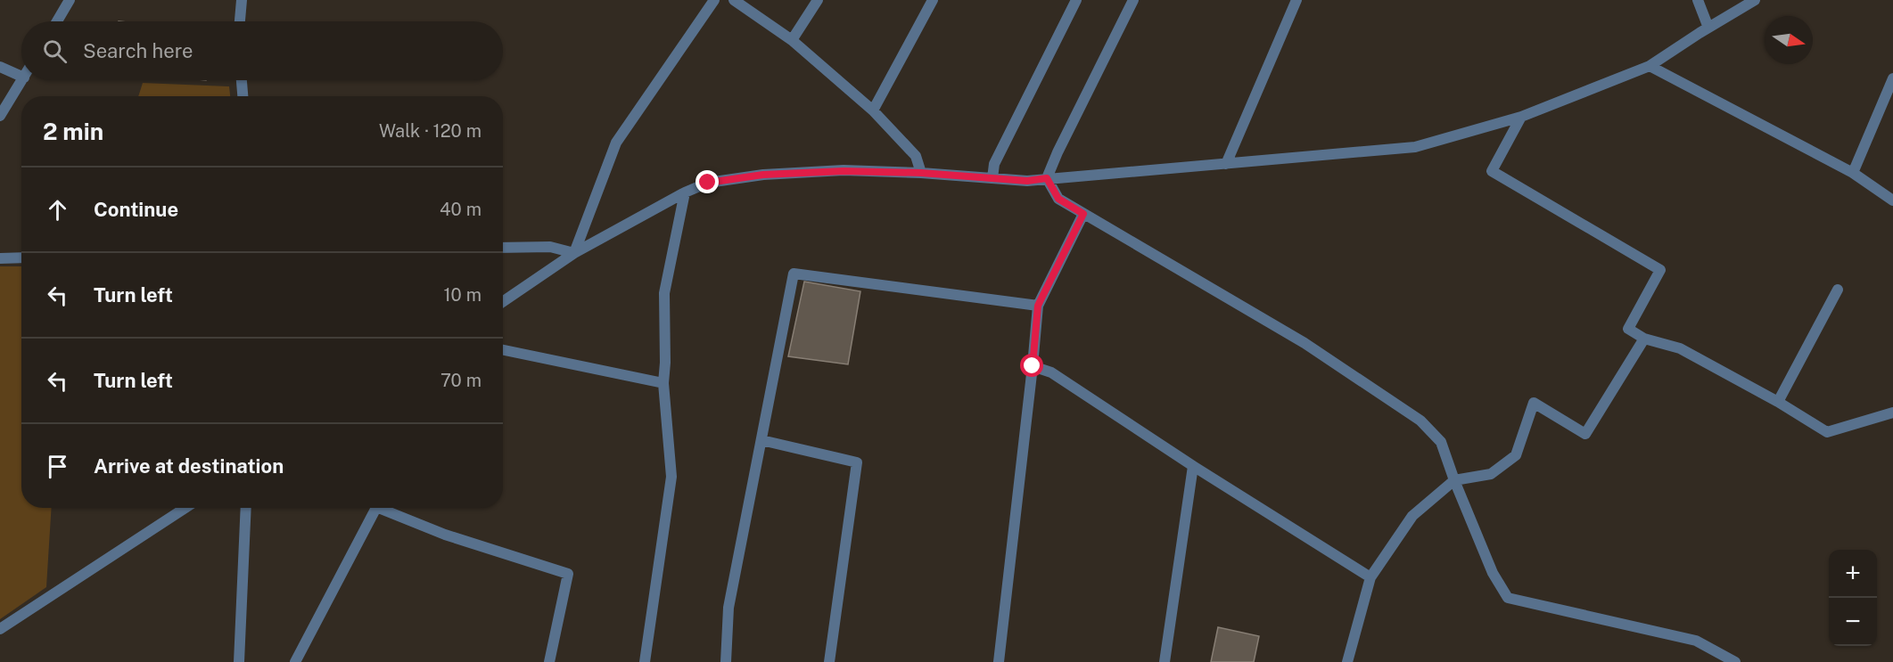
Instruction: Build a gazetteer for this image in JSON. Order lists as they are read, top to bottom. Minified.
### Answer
{"north":"right","page":{"search":"Search here","heading":["2 min","Walk · 120 m"],"list":[["Continue","40 m"],["Turn left","10 m"],["Turn left","70 m"],"Arrive at destination"],"map_buttons":["+","−"]}}
